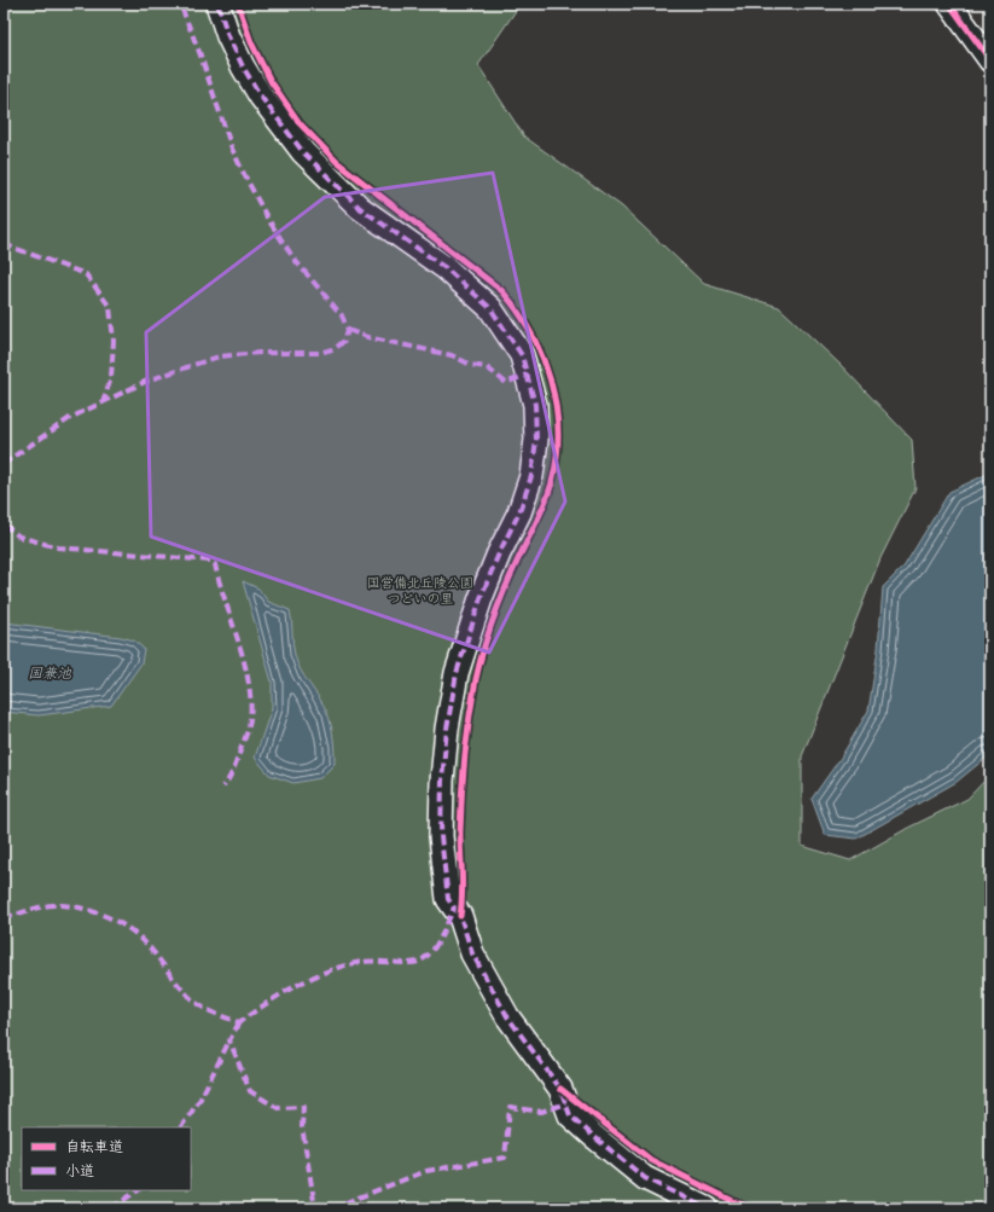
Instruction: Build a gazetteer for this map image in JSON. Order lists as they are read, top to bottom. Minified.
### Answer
{"water":["国兼池"],"parks":["国営備北丘陵公園 つどいの里"],"legend":["自転車道","小道"]}
